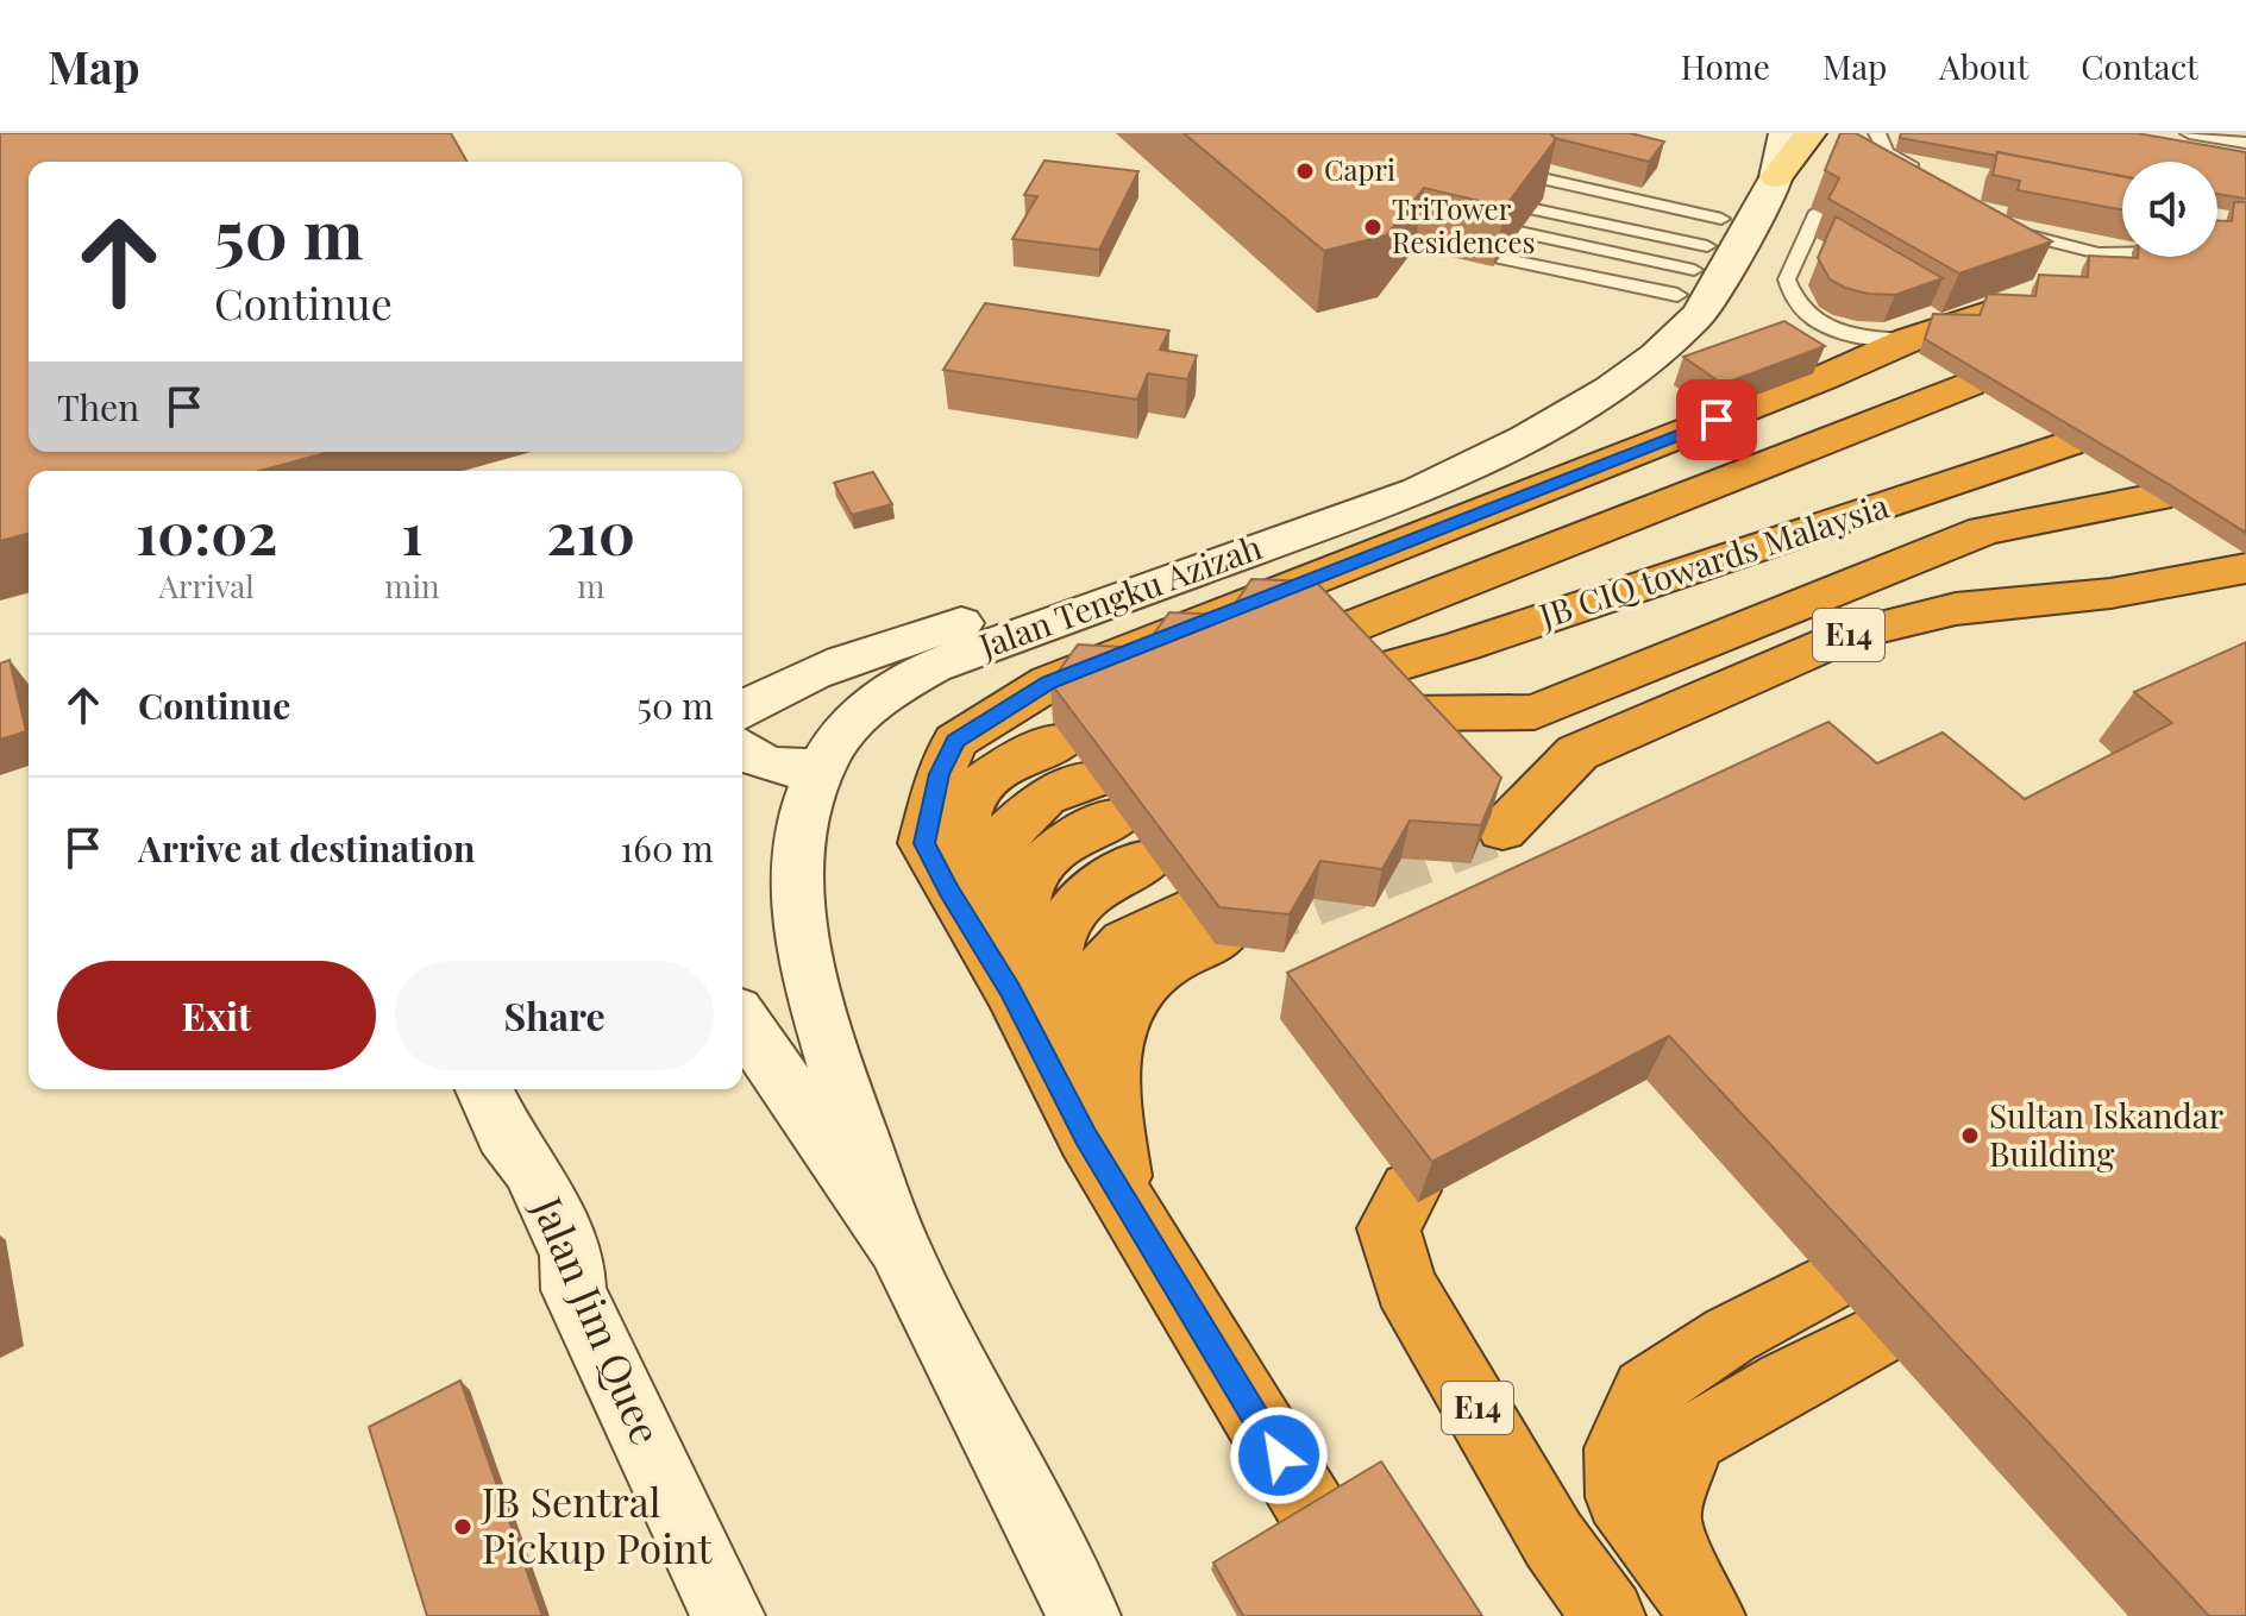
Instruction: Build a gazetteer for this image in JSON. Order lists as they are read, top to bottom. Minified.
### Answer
{"streets":{"highway":["JB CIQ towards Malaysia","E14"],"main road":["Jalan Tengku Azizah","Jalan Jim Quee"]},"crossings":[["JB CIQ towards Malaysia","E14"]],"places":["Capri","TriTower Residences","Sultan Iskandar Building","JB Sentral Pickup Point"],"page":{"header":"Map","nav":["Home","Map","About","Contact"],"turn":["50 m","Continue"],"then":"Then","eta":["10:02","Arrival","1","min","210","m"],"list":[{"name":"Continue","value":"50 m"},{"name":"Arrive at destination","value":"160 m"}],"buttons":["Exit","Share"]}}
